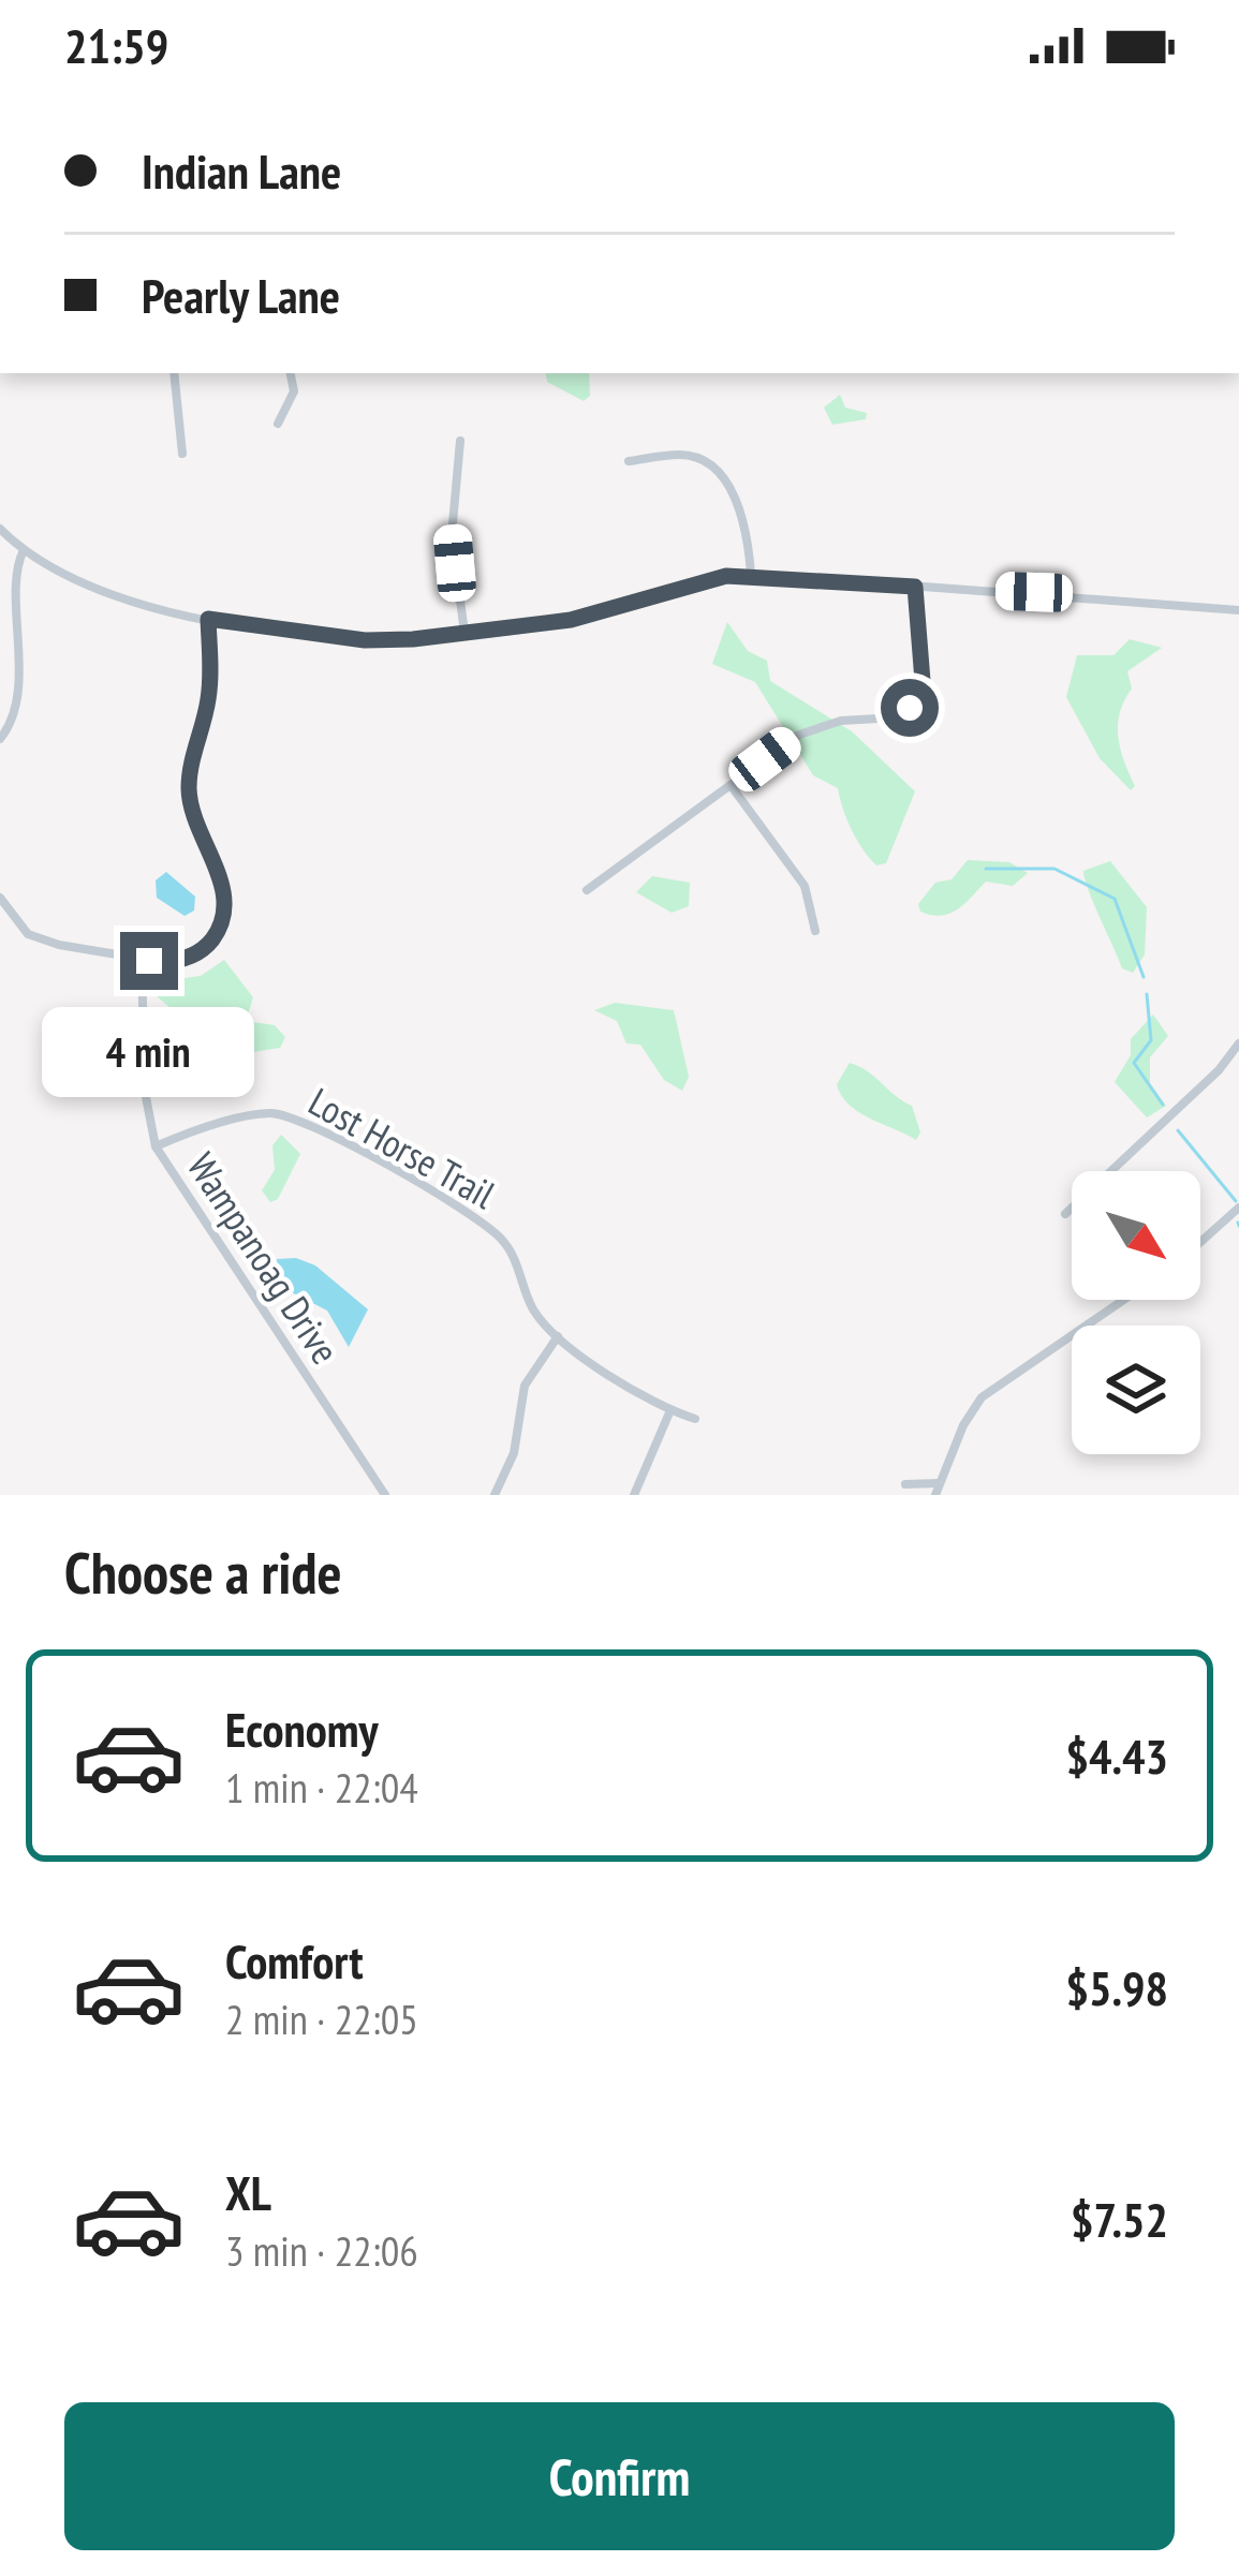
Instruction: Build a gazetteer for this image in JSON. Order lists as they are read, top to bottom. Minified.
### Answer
{"streets":{"street":["Lost Horse Trail","Wampanoag Drive"]},"crossings":[["Lost Horse Trail","Wampanoag Drive"]],"north":"bottom right","page":{"status":"21:59","banner":["Indian Lane","Pearly Lane"],"bubble":"4 min","heading":"Choose a ride","list":[{"name":"Economy","note":"1 min · 22:04","value":"$4.43"},{"name":"Comfort","note":"2 min · 22:05","value":"$5.98"},{"name":"XL","note":"3 min · 22:06","value":"$7.52"}],"buttons":"Confirm"}}
